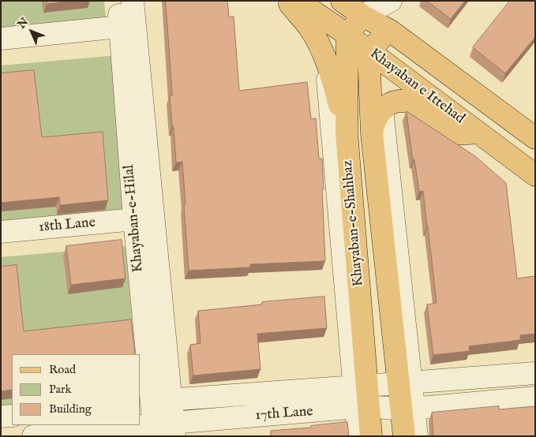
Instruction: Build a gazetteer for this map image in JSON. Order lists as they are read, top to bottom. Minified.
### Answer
{"streets":{"main road":["Khayaban e Ittehad","Khayaban-e-Shahbaz"],"street":["Khayaban-e-Hilal","18th Lane","17th Lane"]},"crossings":[["Khayaban e Ittehad","Khayaban-e-Shahbaz"],["Khayaban-e-Hilal","18th Lane"],["Khayaban-e-Hilal","17th Lane"],["Khayaban-e-Shahbaz","17th Lane"]],"legend":["Road","Park","Building"],"north":"top left"}
